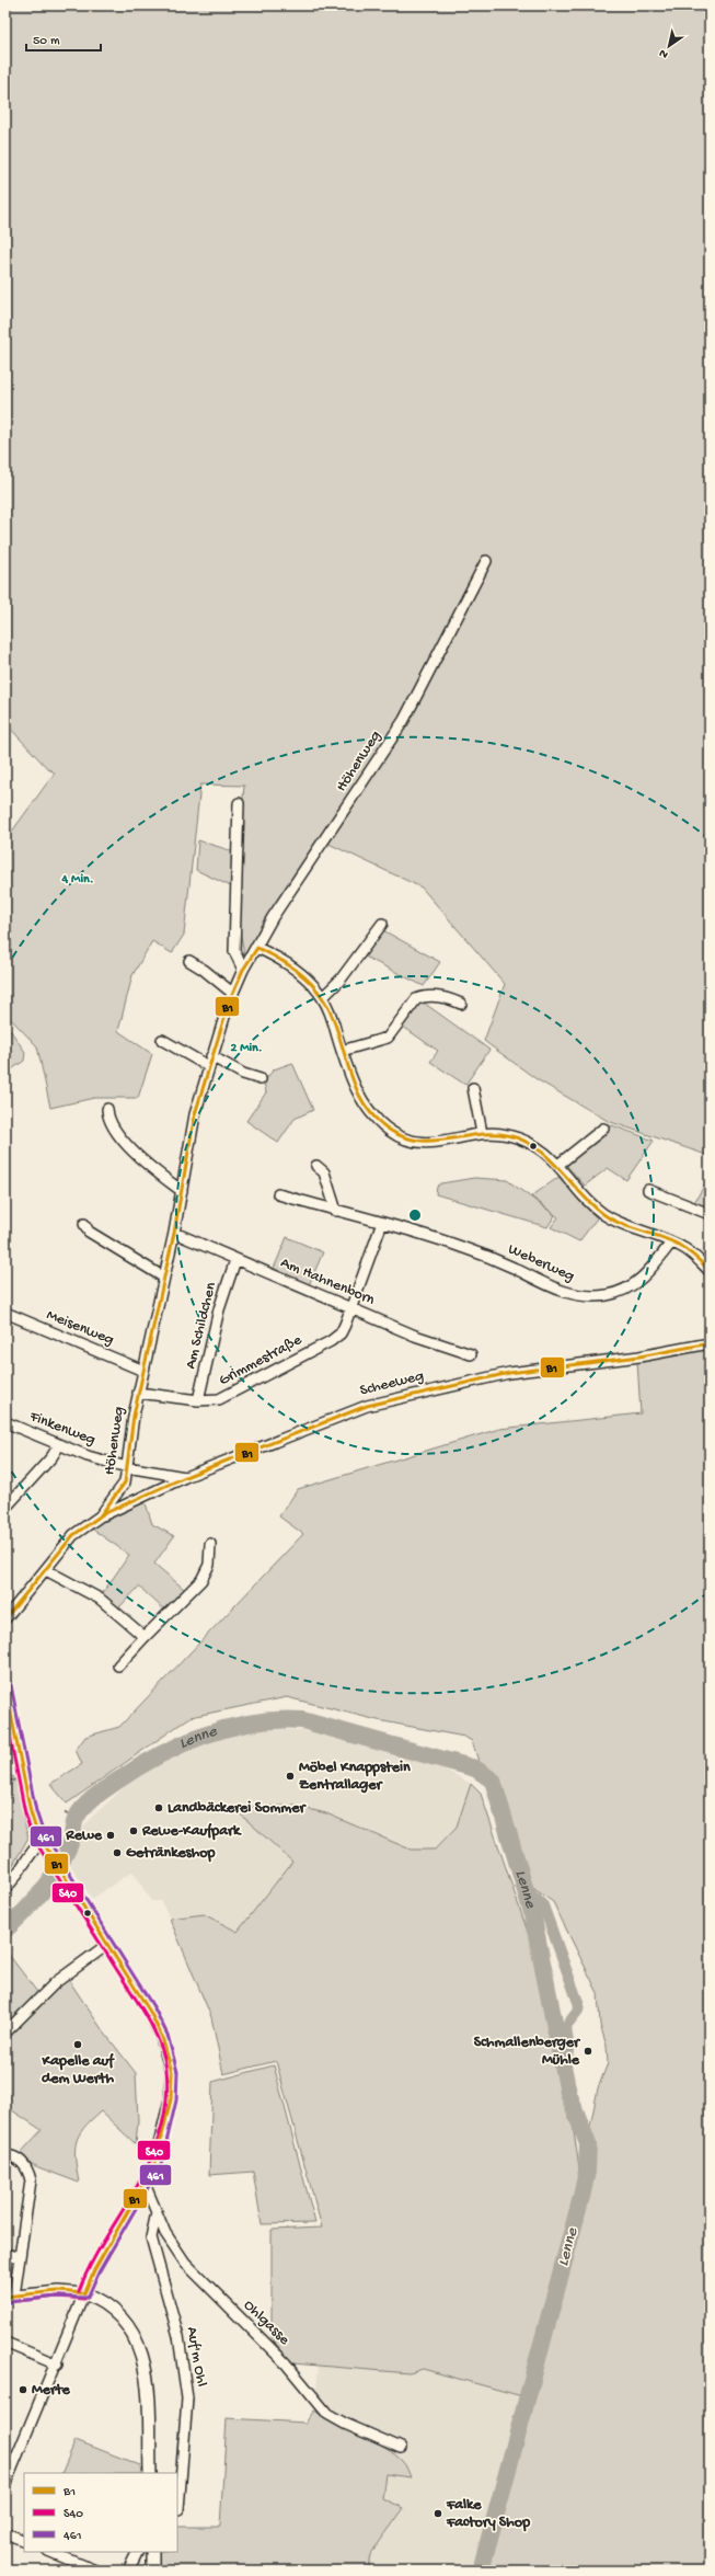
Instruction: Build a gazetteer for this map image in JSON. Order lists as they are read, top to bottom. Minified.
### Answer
{"streets":{"street":["Höhenweg","Weberweg","Am Hahnenborn","Am Schildchen","Meisenweg","Grimmestraße","Scheeweg","Finkenweg","Ohlgasse","Auf'm Ohl"]},"crossings":[["Höhenweg","Am Hahnenborn"],["Höhenweg","Meisenweg"],["Höhenweg","Grimmestraße"],["Höhenweg","Scheeweg"],["Höhenweg","Finkenweg"],["Am Hahnenborn","Am Schildchen"],["Am Hahnenborn","Grimmestraße"],["Am Schildchen","Grimmestraße"],["Scheeweg","Finkenweg"],["Ohlgasse","Auf'm Ohl"]],"water":["Lenne"],"places":["Möbel Knappstein Zentrallager","Landbäckerei Sommer","Rewe-Kaufpark","Rewe","Getränkeshop","Kapelle auf dem Werth","Schmallenberger Mühle","Merte","Falke Factory Shop"],"lines":["transit line B1","transit line 461","transit line S40"],"legend":["B1","S40","461"],"scale_bar":"50 m","north":"bottom left","rings":["4 Min.","2 Min."]}
